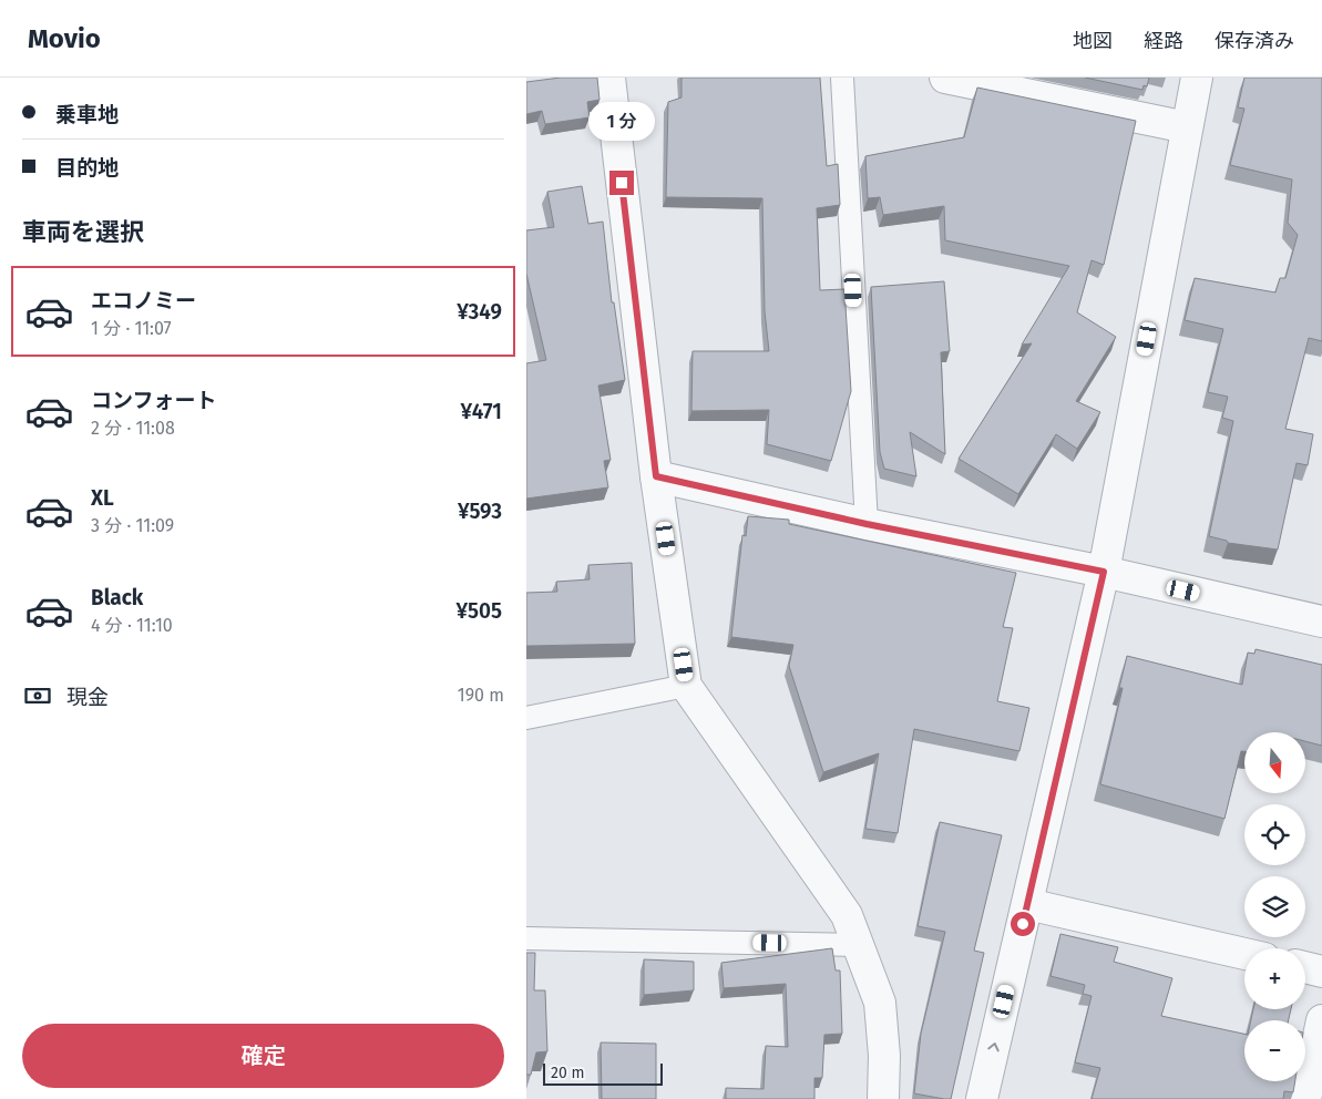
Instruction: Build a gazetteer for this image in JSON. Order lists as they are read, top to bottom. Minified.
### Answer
{"scale_bar":"20 m","north":"bottom","page":{"header":"Movio","nav":["地図","経路","保存済み"],"banner":["乗車地","目的地"],"bubble":"1 分","heading":"車両を選択","list":[{"name":"エコノミー","note":"1 分 · 11:07","value":"¥349"},{"name":"コンフォート","note":"2 分 · 11:08","value":"¥471"},{"name":"XL","note":"3 分 · 11:09","value":"¥593"},{"name":"Black","note":"4 分 · 11:10","value":"¥505"}],"pay":["現金","190 m"],"map_buttons":["+","−"],"buttons":"確定","scale":"20 m"}}
